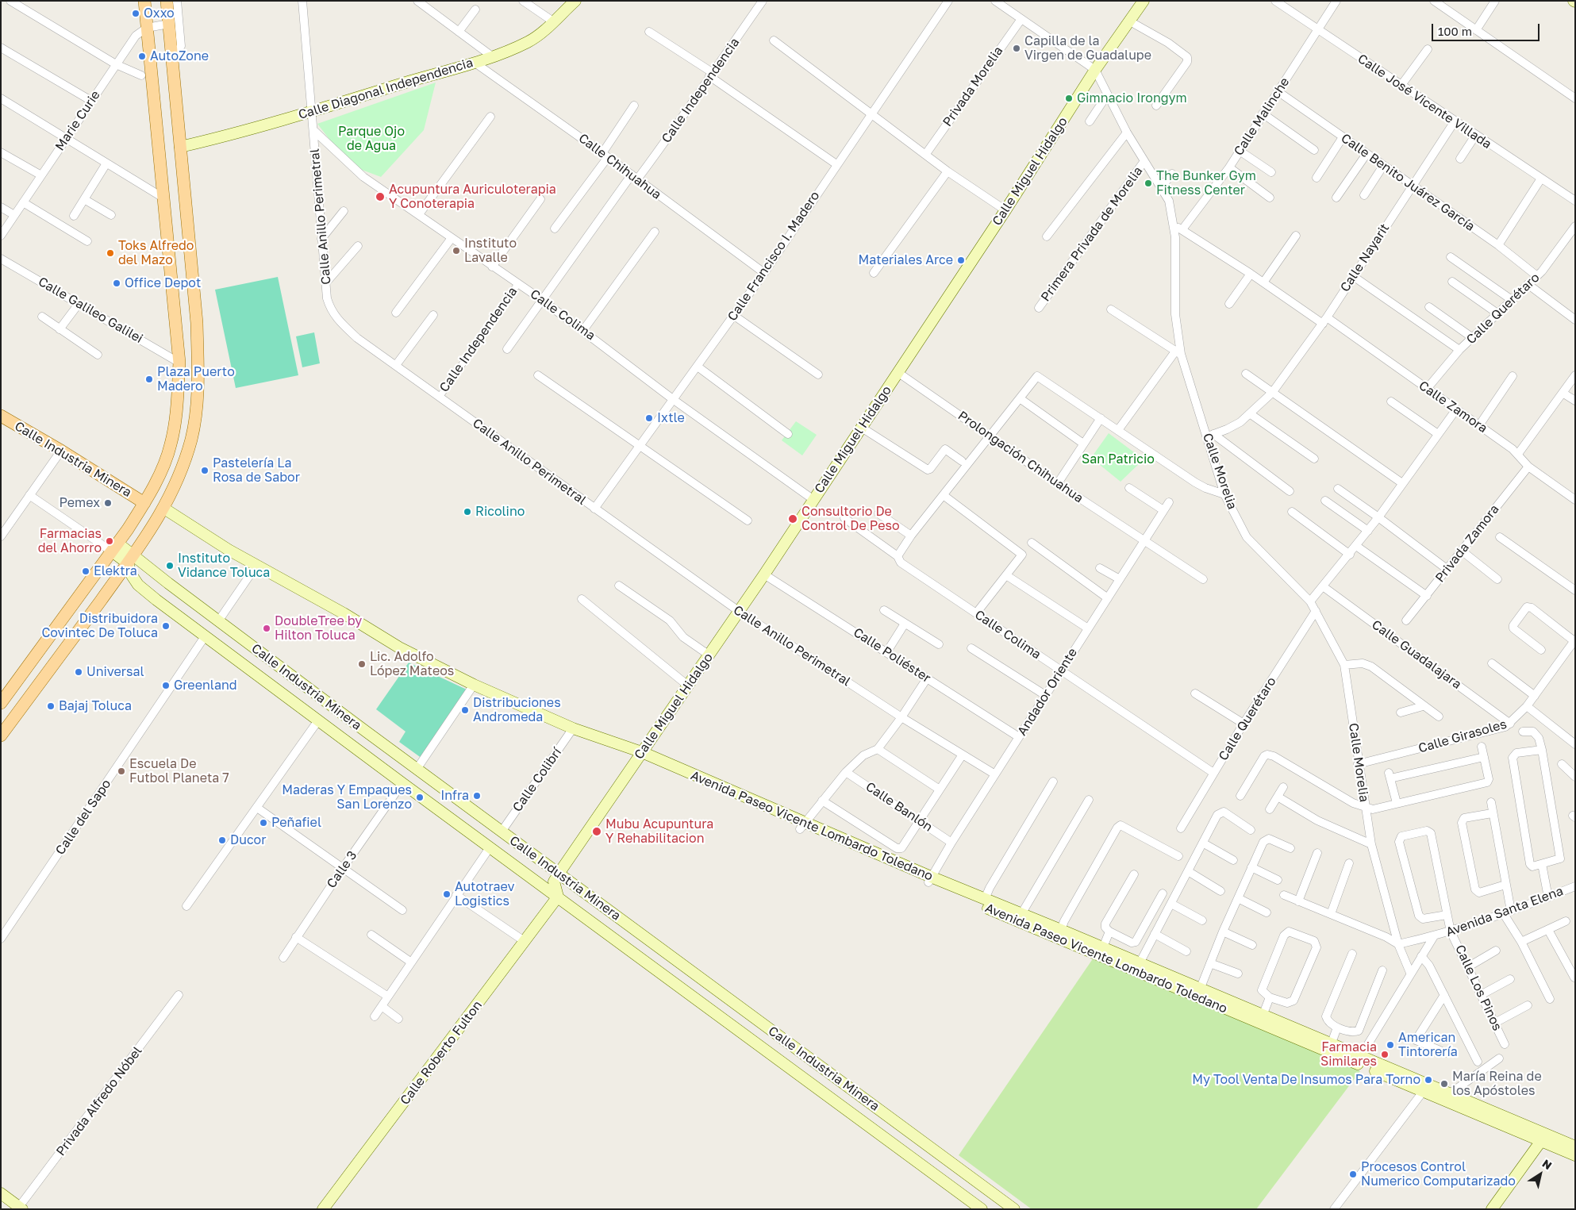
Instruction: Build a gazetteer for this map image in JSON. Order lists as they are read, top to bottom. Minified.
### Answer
{"streets":{"main road":["Calle Diagonal Independencia","Calle Miguel Hidalgo","Calle Industria Minera","Avenida Paseo Vicente Lombardo Toledano","Calle Roberto Fulton"],"street":["Privada Morelia","Calle Independencia","Calle José Vicente Villada","Calle Malinche","Marie Curie","Calle Chihuahua","Calle Benito Juárez García","Calle Anillo Perimetral","Primera Privada de Morelia","Calle Francisco I. Madero","Calle Nayarit","Calle Querétaro","Calle Galileo Galilei","Calle Colima","Calle Zamora","Prolongación Chihuahua","Calle Morelia","Privada Zamora","Calle Guadalajara","Calle Poliéster","Andador Oriente","Calle Girasoles","Calle Colibrí","Calle Banlón","Calle del Sapo","Calle 3","Avenida Santa Elena","Calle Los Pinos","Privada Alfredo Nóbel"]},"crossings":[["Calle Diagonal Independencia","Calle Chihuahua"],["Calle Diagonal Independencia","Calle Anillo Perimetral"],["Calle Independencia","Calle Chihuahua"],["Calle Independencia","Calle Anillo Perimetral"],["Calle Independencia","Calle Colima"],["Calle José Vicente Villada","Calle Malinche"],["Calle José Vicente Villada","Calle Nayarit"],["Calle Malinche","Calle Benito Juárez García"],["Calle Malinche","Calle Zamora"],["Calle Chihuahua","Calle Francisco I. Madero"],["Calle Miguel Hidalgo","Calle Anillo Perimetral"],["Calle Miguel Hidalgo","Calle Colima"],["Calle Miguel Hidalgo","Prolongación Chihuahua"],["Calle Miguel Hidalgo","Calle Industria Minera"],["Calle Miguel Hidalgo","Calle Morelia"],["Calle Miguel Hidalgo","Calle Poliéster"],["Calle Miguel Hidalgo","Avenida Paseo Vicente Lombardo Toledano"],["Calle Miguel Hidalgo","Calle Roberto Fulton"],["Calle Benito Juárez García","Calle Nayarit"],["Calle Benito Juárez García","Calle Querétaro"],["Calle Anillo Perimetral","Calle Francisco I. Madero"],["Calle Anillo Perimetral","Calle Colima"],["Calle Anillo Perimetral","Andador Oriente"],["Primera Privada de Morelia","Calle Morelia"],["Calle Francisco I. Madero","Calle Colima"],["Calle Nayarit","Calle Zamora"],["Calle Nayarit","Calle Morelia"],["Calle Querétaro","Calle Colima"],["Calle Querétaro","Calle Zamora"],["Calle Querétaro","Calle Morelia"],["Calle Colima","Andador Oriente"],["Calle Zamora","Calle Morelia"],["Calle Zamora","Privada Zamora"],["Prolongación Chihuahua","Andador Oriente"],["Calle Industria Minera","Calle Colibrí"],["Calle Industria Minera","Calle del Sapo"],["Calle Industria Minera","Calle 3"],["Calle Industria Minera","Calle Roberto Fulton"],["Calle Morelia","Calle Girasoles"],["Calle Morelia","Avenida Santa Elena"],["Calle Guadalajara","Calle Girasoles"],["Calle Poliéster","Andador Oriente"],["Andador Oriente","Calle Banlón"],["Andador Oriente","Avenida Paseo Vicente Lombardo Toledano"],["Calle Colibrí","Avenida Paseo Vicente Lombardo Toledano"],["Avenida Paseo Vicente Lombardo Toledano","Avenida Santa Elena"],["Avenida Santa Elena","Calle Los Pinos"]],"parks":["Parque Ojo de Agua","San Patricio"],"places":["Oxxo","Capilla de la Virgen de Guadalupe","AutoZone","Gimnacio Irongym","The Bunker Gym Fitness Center","Acupuntura Auriculoterapia Y Conoterapia","Instituto Lavalle","Toks Alfredo del Mazo","Materiales Arce","Office Depot","Plaza Puerto Madero","Ixtle","Pastelería La Rosa de Sabor","Pemex","Ricolino","Consultorio De Control De Peso","Farmacias del Ahorro","Instituto Vidance Toluca","Elektra","Distribuidora Covintec De Toluca","DoubleTree by Hilton Toluca","Lic. Adolfo López Mateos","Universal","Greenland","Bajaj Toluca","Distribuciones Andromeda","Escuela De Futbol Planeta 7","Infra","Maderas Y Empaques San Lorenzo","Peñafiel","Mubu Acupuntura Y Rehabilitacion","Ducor","Autotraev Logistics","American Tintorería","Farmacia Similares","My Tool Venta De Insumos Para Torno","María Reina de los Apóstoles","Procesos Control Numerico Computarizado"],"scale_bar":"100 m","north":"top right"}
